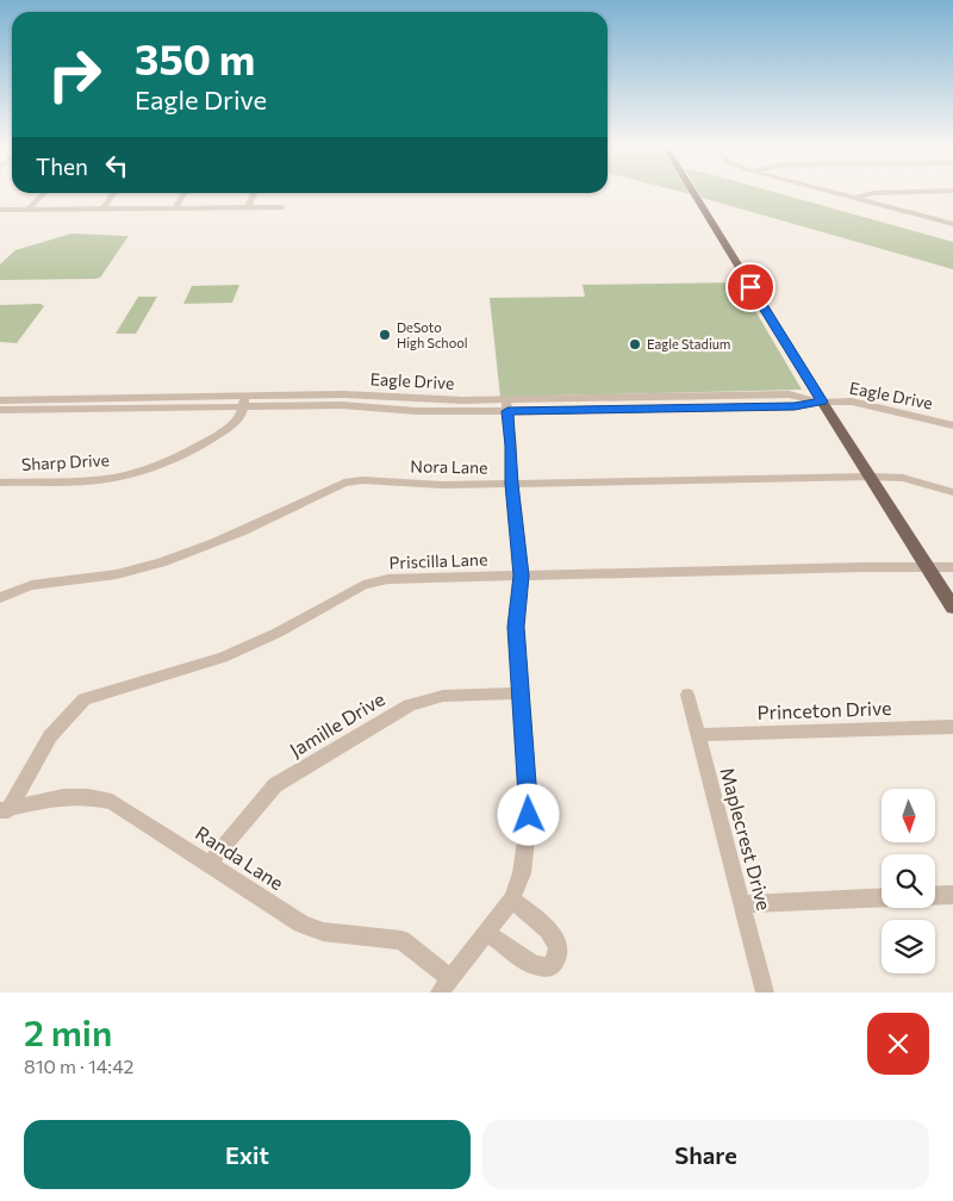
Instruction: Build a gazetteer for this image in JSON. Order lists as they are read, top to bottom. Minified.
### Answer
{"streets":{"street":["Eagle Drive","Sharp Drive","Nora Lane","Priscilla Lane","Princeton Drive","Jamille Drive","Maplecrest Drive","Randa Lane"]},"crossings":[["Eagle Drive","Sharp Drive"],["Priscilla Lane","Randa Lane"],["Princeton Drive","Maplecrest Drive"],["Jamille Drive","Randa Lane"]],"places":["DeSoto High School","Eagle Stadium"],"north":"bottom","page":{"turn":["350 m","Eagle Drive"],"then":"Then","heading":["2 min","810 m · 14:42"],"buttons":["Exit","Share"]}}
